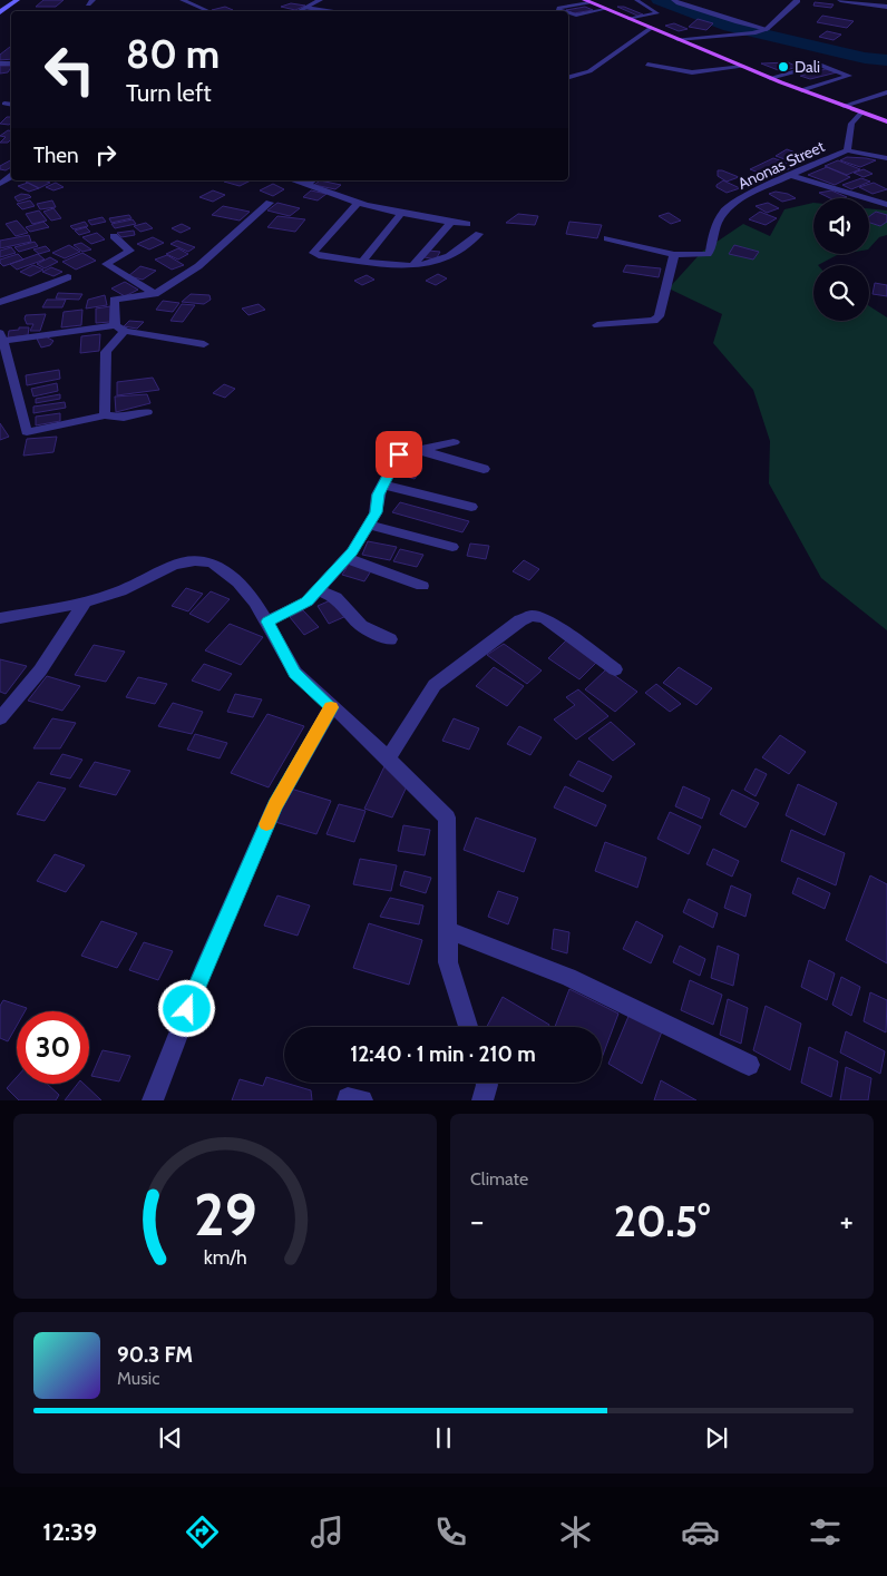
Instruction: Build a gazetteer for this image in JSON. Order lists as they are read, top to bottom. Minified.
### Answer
{"streets":{"street":["Anonas Street"]},"places":["Dali"],"page":{"turn":["80 m","Turn left"],"then":"Then","limit":"30","trip":"12:40 · 1 min · 210 m","tile":"Climate","heat":["−","20.5°","+"],"song":["90.3 FM","Music"],"tabs":"12:39","gauge":["29","km/h"]}}
